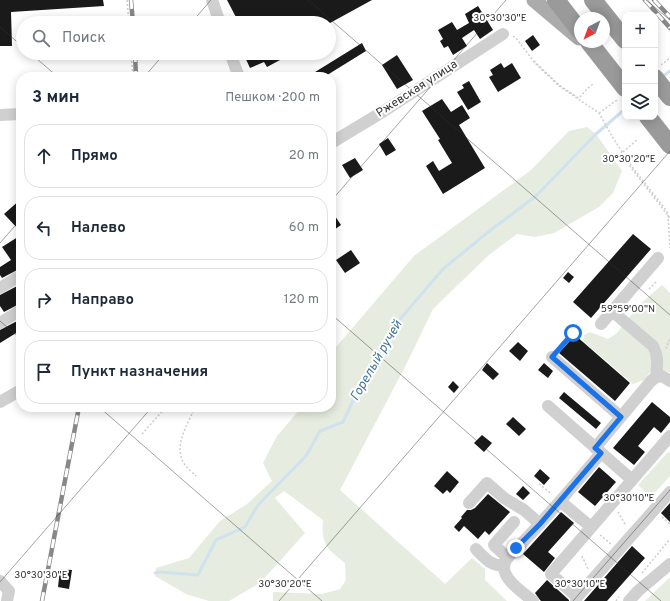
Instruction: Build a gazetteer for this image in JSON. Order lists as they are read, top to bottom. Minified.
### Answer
{"streets":{"street":["Ржевская улица"]},"water":["Горелый ручей"],"north":"bottom left","page":{"map_buttons":["+","−"],"search":"Поиск","heading":["3 мин","Пешком · 200 m"],"list":[["Прямо","20 m"],["Налево","60 m"],["Направо","120 m"],"Пункт назначения"]},"coordinates":["30°30'30\"E","30°30'20\"E","59°59'00\"N","30°30'10\"E"]}
